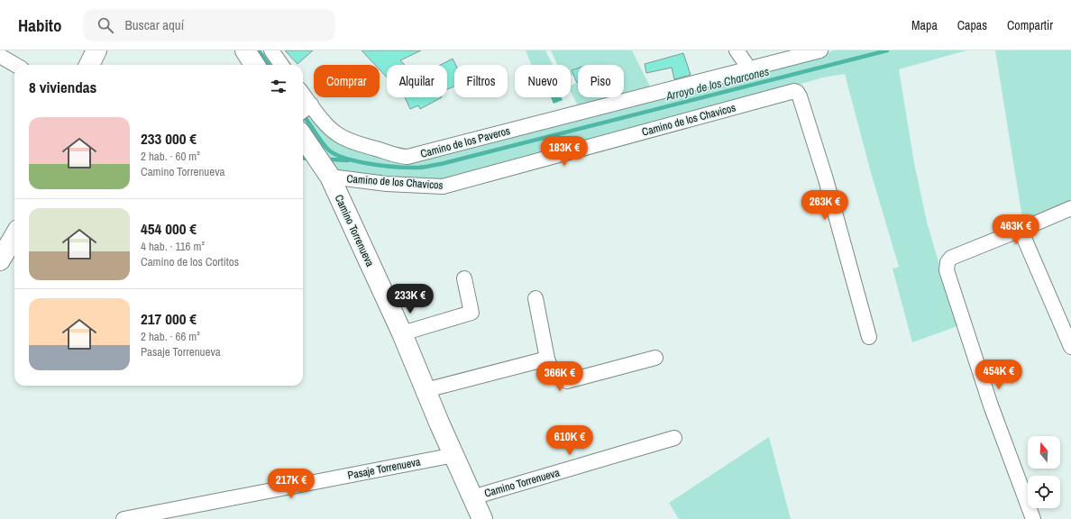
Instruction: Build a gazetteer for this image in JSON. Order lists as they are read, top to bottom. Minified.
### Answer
{"streets":{"street":["Camino de los Chavicos","Camino de los Paveros","Camino Torrenueva","Pasaje Torrenueva"]},"crossings":[["Camino de los Chavicos","Camino Torrenueva"],["Camino Torrenueva","Pasaje Torrenueva"]],"water":["Arroyo de los Charcones"],"north":"top","page":{"header":"Habito","search":"Buscar aquí","nav":["Mapa","Capas","Compartir"],"chip":["Comprar","Alquilar","Filtros","Nuevo","Piso"],"heading":"8 viviendas","list":[{"name":"233 000 €","note":"2 hab. · 60 m² · Camino Torrenueva"},{"name":"454 000 €","note":"4 hab. · 116 m² · Camino de los Cortitos"},{"name":"217 000 €","note":"2 hab. · 66 m² · Pasaje Torrenueva"}],"price":["183K €","263K €","463K €","233K €","454K €","366K €","610K €","217K €"]}}
